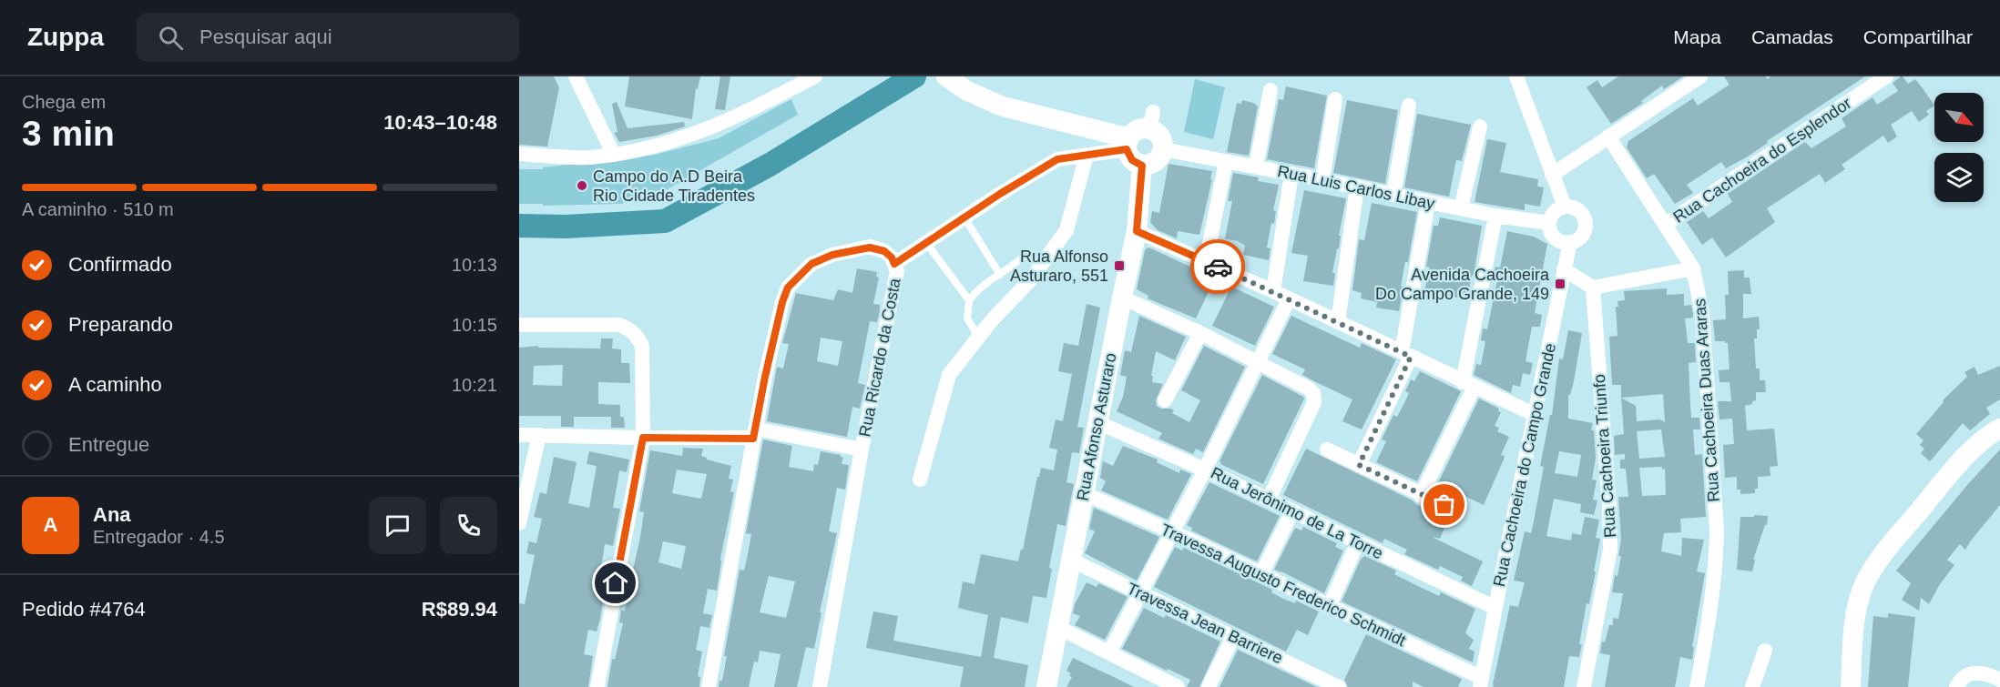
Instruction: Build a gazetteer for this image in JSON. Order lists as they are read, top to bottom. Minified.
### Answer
{"streets":{"street":["Rua Cachoeira do Esplendor","Rua Luis Carlos Libay","Rua Ricardo da Costa","Rua Cachoeira Duas Araras","Rua Afonso Asturaro","Rua Cachoeira Triunfo","Rua Cachoeira do Campo Grande","Rua Jerônimo de La Torre","Travessa Augusto Frederico Schmidt","Travessa Jean Barriere"]},"crossings":[["Rua Cachoeira do Esplendor","Rua Cachoeira Duas Araras"],["Rua Luis Carlos Libay","Rua Afonso Asturaro"],["Rua Luis Carlos Libay","Rua Cachoeira do Campo Grande"],["Rua Afonso Asturaro","Rua Jerônimo de La Torre"],["Rua Afonso Asturaro","Travessa Augusto Frederico Schmidt"],["Rua Afonso Asturaro","Travessa Jean Barriere"],["Rua Cachoeira do Campo Grande","Rua Jerônimo de La Torre"],["Rua Cachoeira do Campo Grande","Travessa Augusto Frederico Schmidt"]],"places":{"other":["Campo do A.D Beira Rio Cidade Tiradentes"],"transit":["Rua Alfonso Asturaro, 551","Avenida Cachoeira Do Campo Grande, 149"]},"north":"bottom right","page":{"header":"Zuppa","search":"Pesquisar aqui","nav":["Mapa","Camadas","Compartilhar"],"heading":["3 min","Chega em","10:43–10:48"],"panel":["Ana","Entregador · 4.5","Pedido #4764","R$89.94"],"bar":"A caminho · 510 m","list":[["Confirmado","10:13"],["Preparando","10:15"],["A caminho","10:21"],"Entregue"],"round":"A"}}
